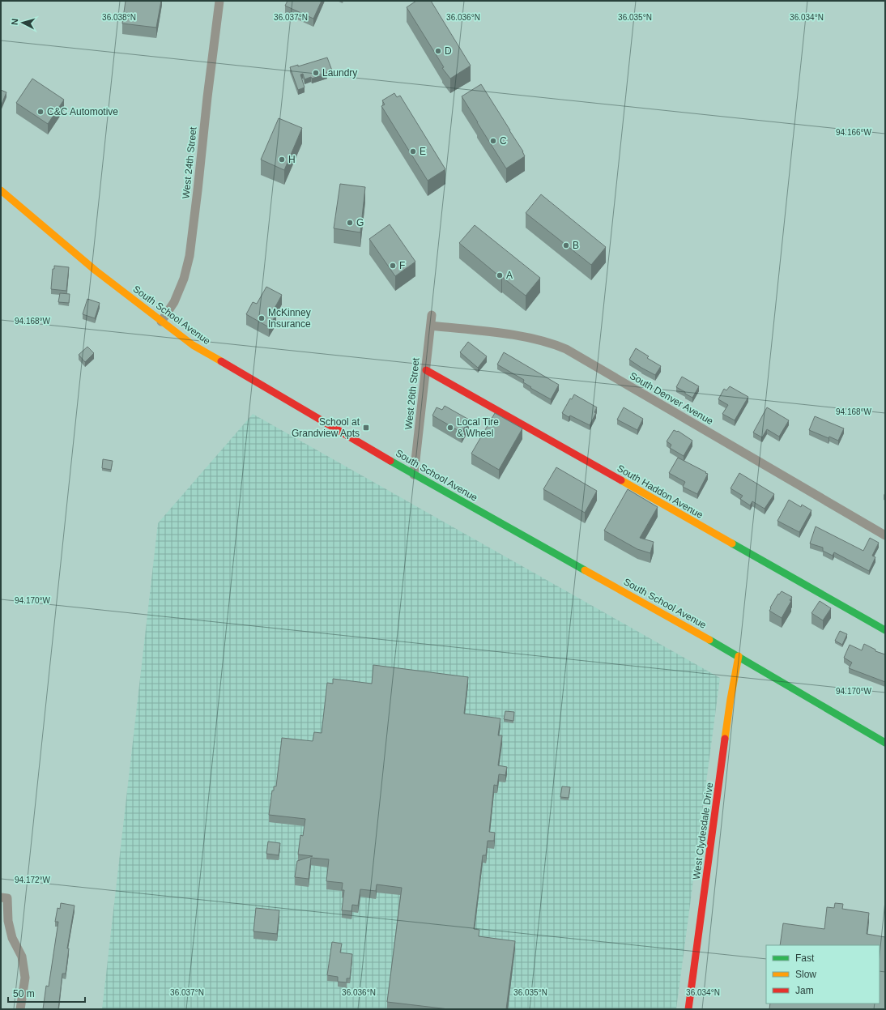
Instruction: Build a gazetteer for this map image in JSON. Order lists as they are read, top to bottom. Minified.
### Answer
{"streets":{"main road":["South School Avenue","South Haddon Avenue","West Clydesdale Drive"],"street":["West 24th Street","West 26th Street","South Denver Avenue"]},"crossings":[["West 24th Street","South School Avenue"],["South School Avenue","West 26th Street"],["South School Avenue","West Clydesdale Drive"],["West 26th Street","South Denver Avenue"],["West 26th Street","South Haddon Avenue"]],"places":{"other":["D","Laundry","C&C Automotive","C","E","H","G","B","F","A","McKinney Insurance","Local Tire & Wheel"],"transit":["School at Grandview Apts"]},"legend":["Fast","Slow","Jam"],"scale_bar":"50 m","north":"left","coordinates":["36.038°N","36.037°N","36.036°N","36.035°N","36.034°N","94.166°W","94.168°W","94.170°W","94.172°W"]}
